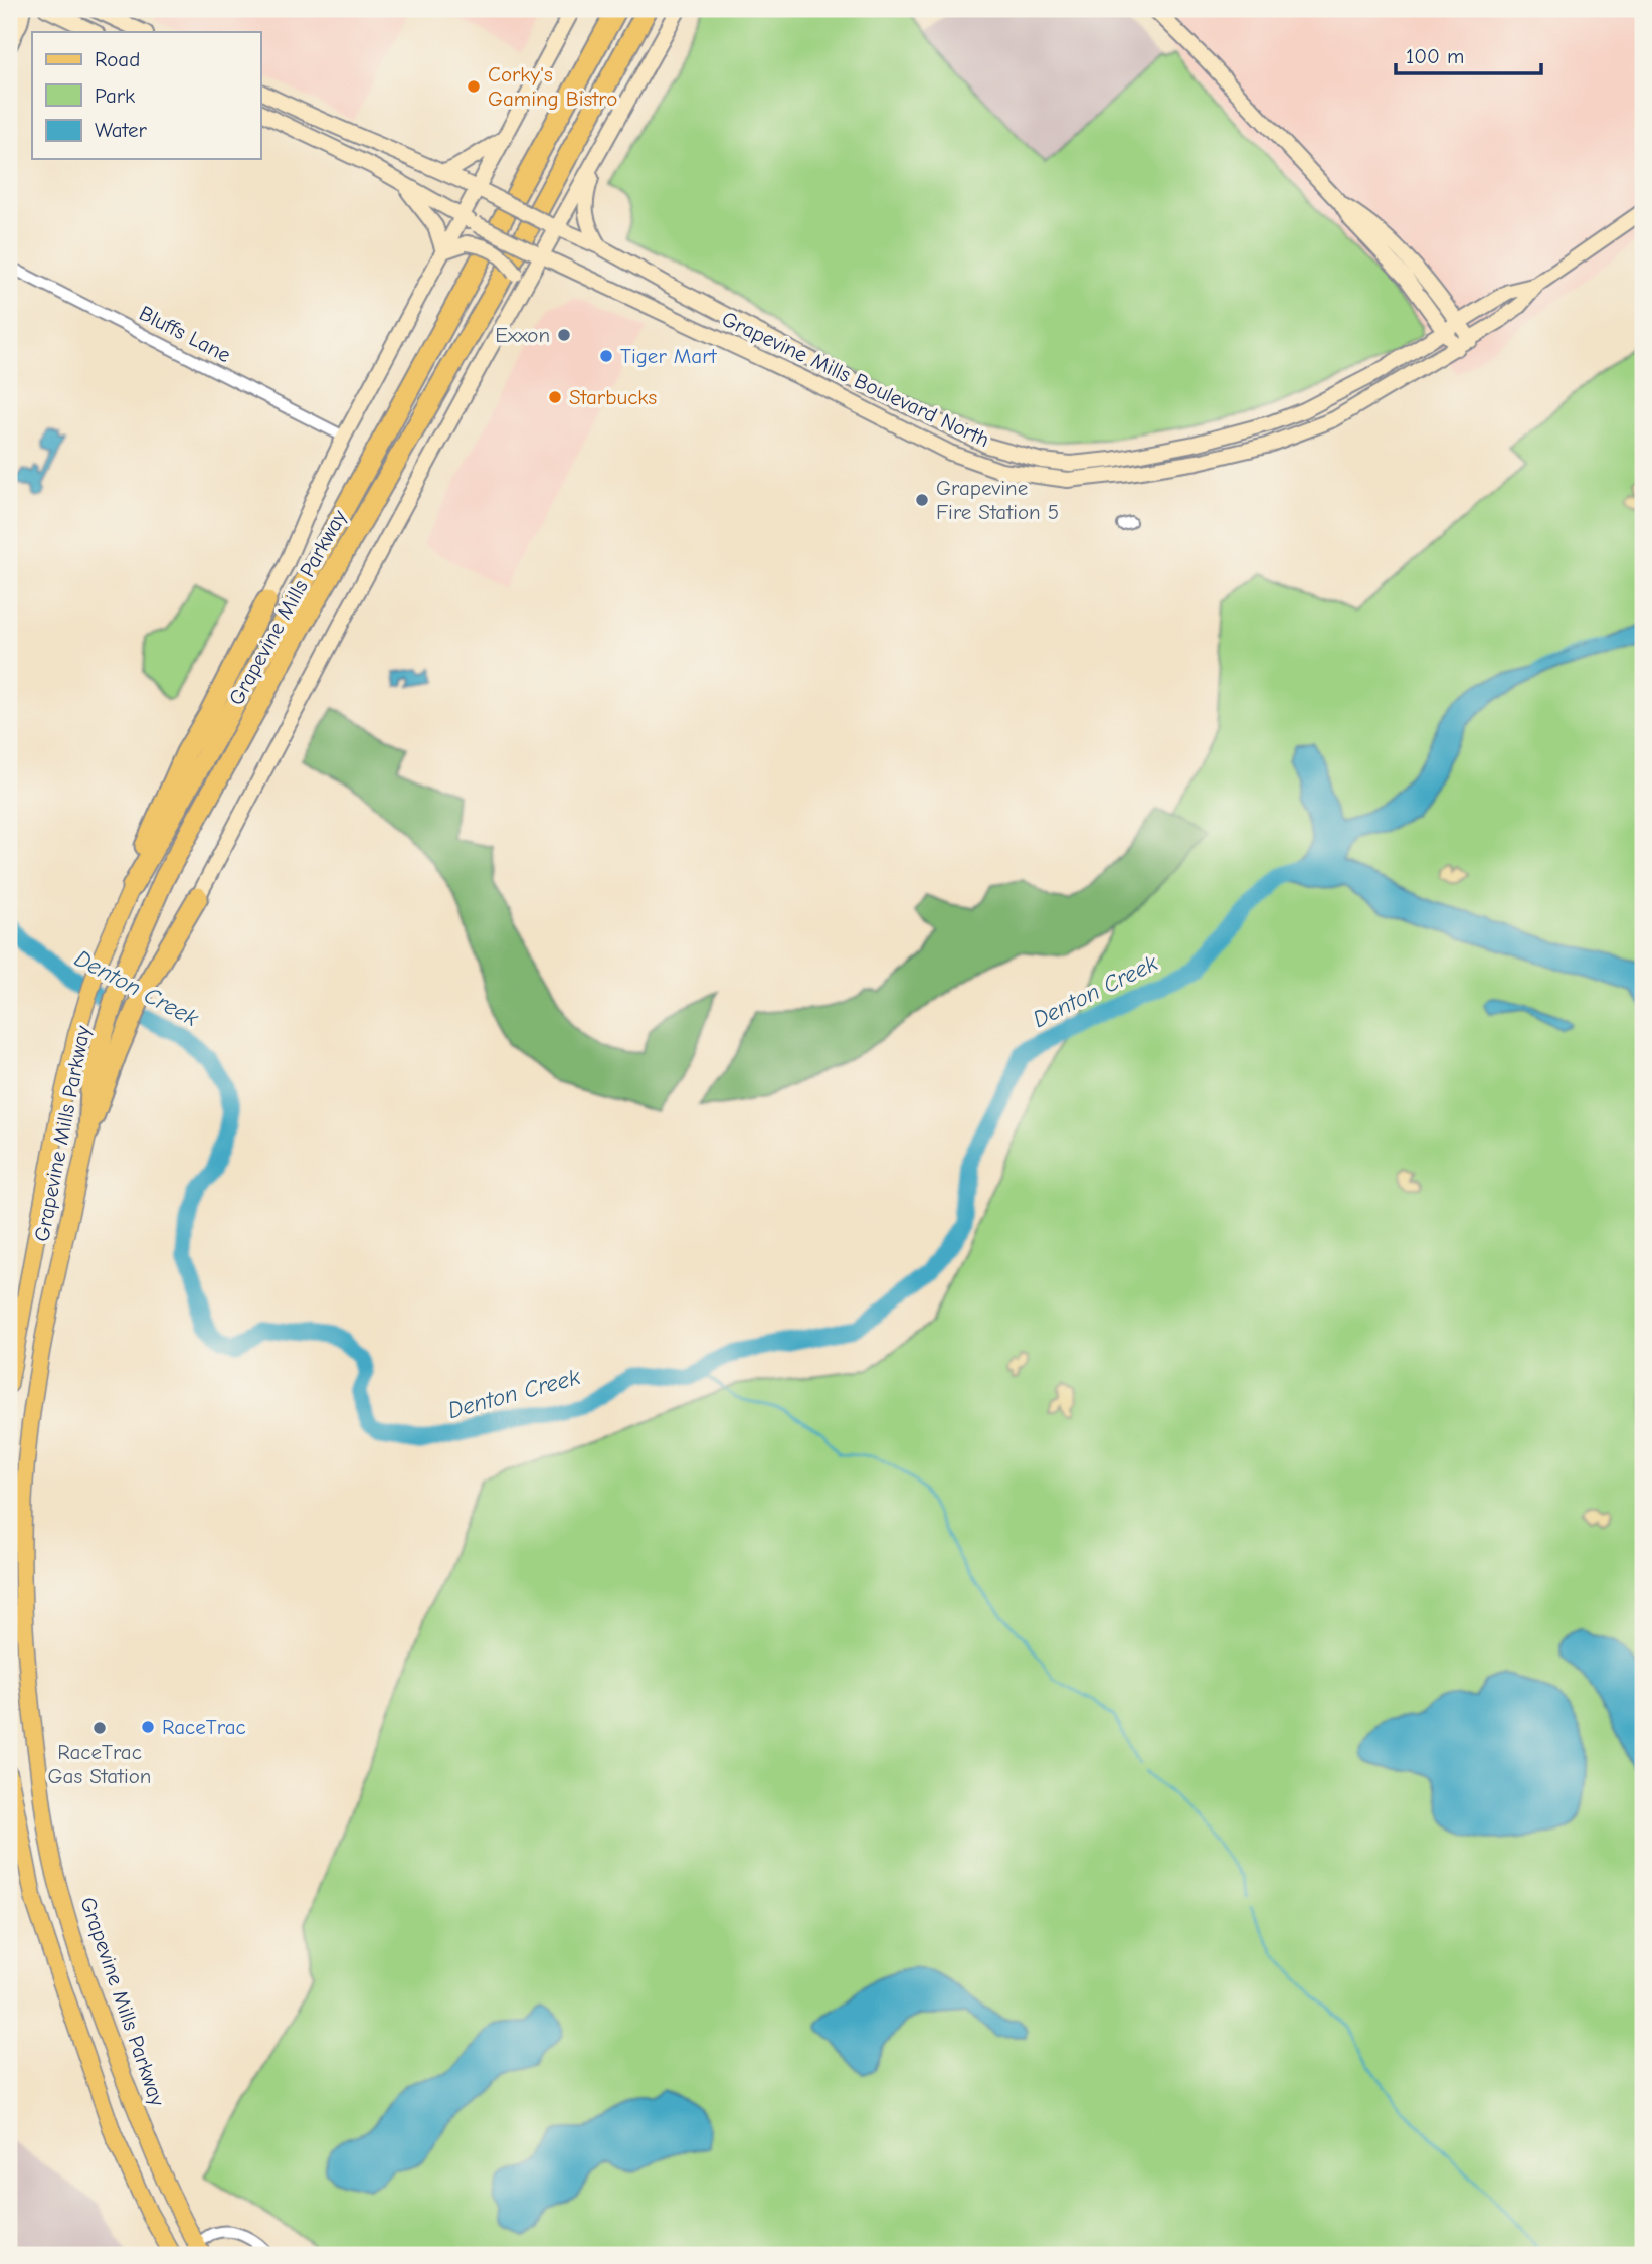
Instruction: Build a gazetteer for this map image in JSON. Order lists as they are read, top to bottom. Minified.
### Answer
{"streets":{"highway":["Grapevine Mills Parkway"],"street":["Bluffs Lane","Grapevine Mills Boulevard North"]},"crossings":[["Bluffs Lane","Grapevine Mills Parkway"],["Grapevine Mills Boulevard North","Grapevine Mills Parkway"]],"water":["Denton Creek"],"places":["Corky's Gaming Bistro","Exxon","Tiger Mart","Starbucks","Grapevine Fire Station 5","RaceTrac","RaceTrac Gas Station"],"legend":["Road","Park","Water"],"scale_bar":"100 m"}
